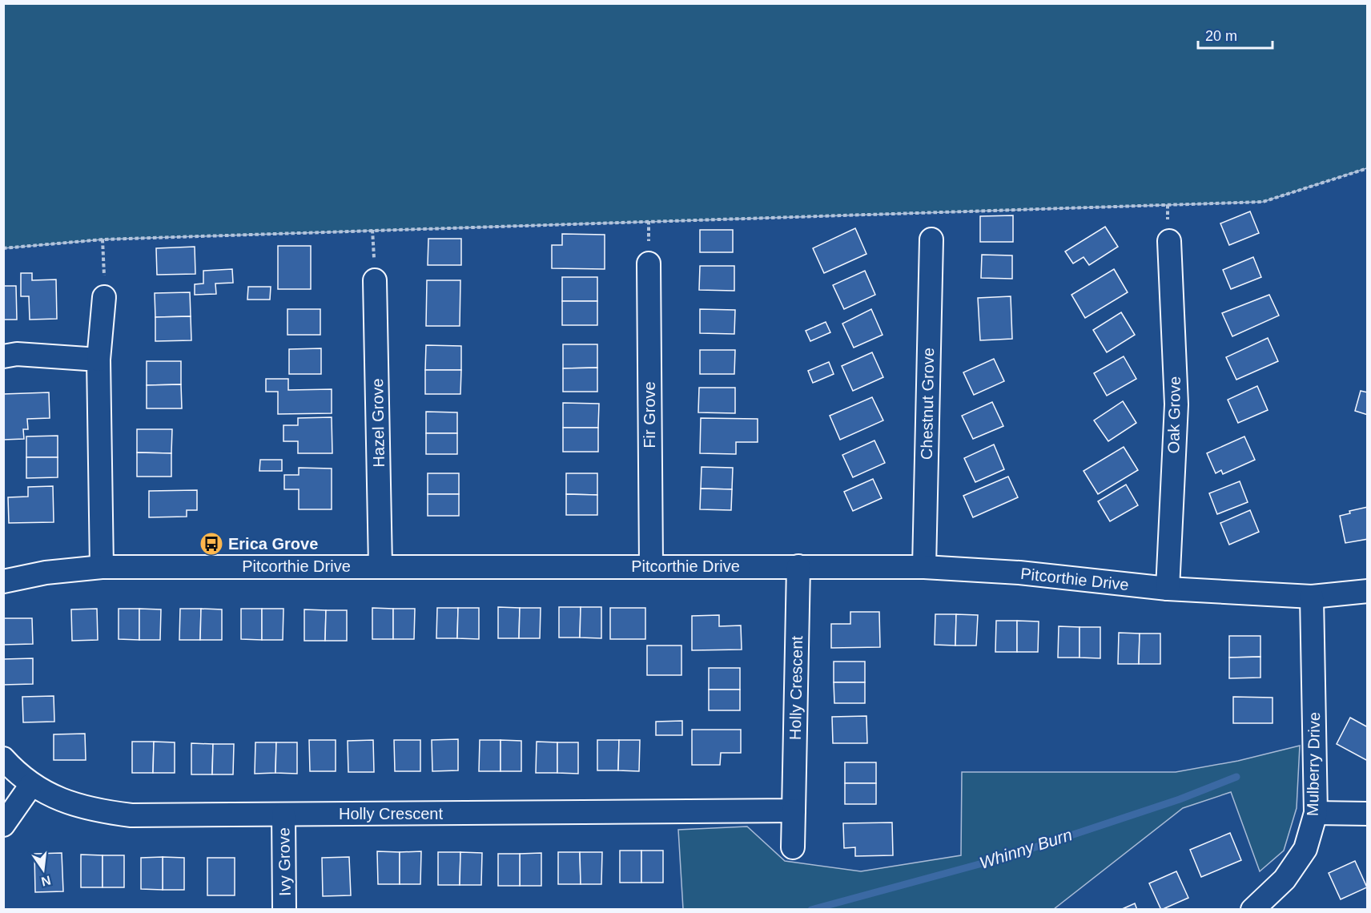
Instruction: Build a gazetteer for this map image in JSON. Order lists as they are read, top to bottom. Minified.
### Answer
{"streets":{"street":["Chestnut Grove","Fir Grove","Oak Grove","Hazel Grove","Pitcorthie Drive","Holly Crescent","Mulberry Drive","Ivy Grove"]},"crossings":[["Chestnut Grove","Pitcorthie Drive"],["Fir Grove","Pitcorthie Drive"],["Oak Grove","Pitcorthie Drive"],["Hazel Grove","Pitcorthie Drive"],["Pitcorthie Drive","Holly Crescent"],["Pitcorthie Drive","Mulberry Drive"],["Holly Crescent","Ivy Grove"]],"water":["Whinny Burn"],"places":{"bus stop":["Erica Grove"]},"scale_bar":"20 m","north":"bottom"}
